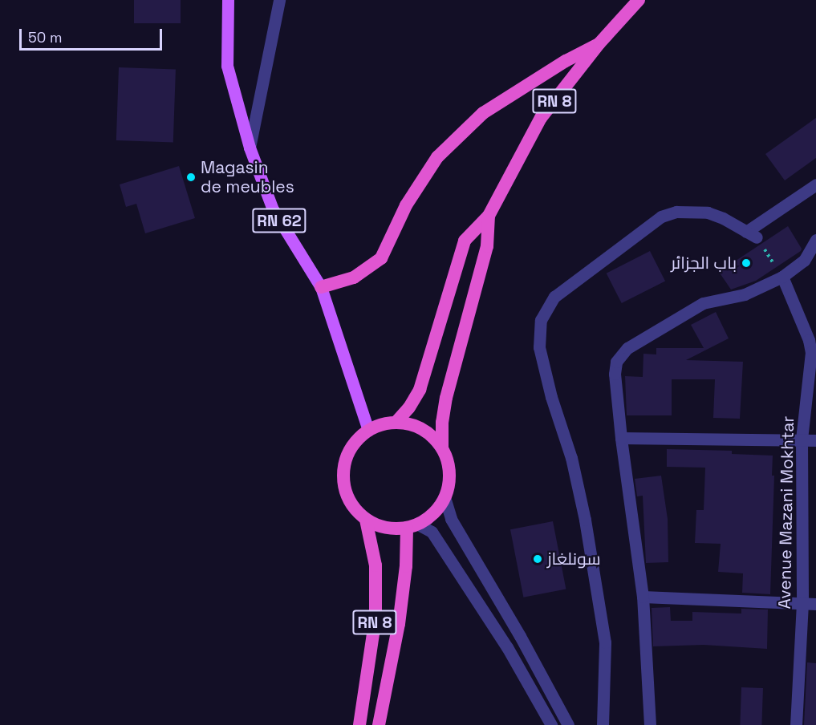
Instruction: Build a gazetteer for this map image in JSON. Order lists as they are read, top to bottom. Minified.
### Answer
{"streets":{"highway":["RN 8"],"main road":["RN 62"],"street":["Avenue Mazani Mokhtar"]},"crossings":[["RN 8","RN 62"]],"places":["Magasin de meubles","باب الجزائر","سونلغاز"],"scale_bar":"50 m"}
